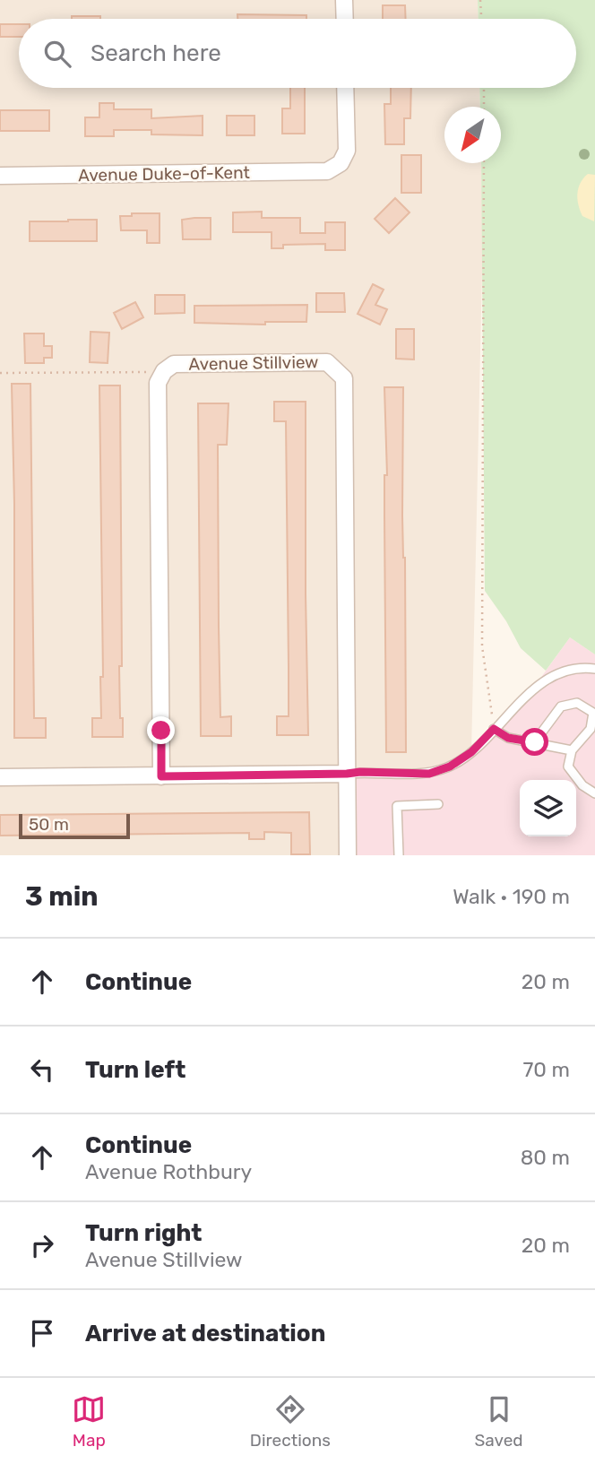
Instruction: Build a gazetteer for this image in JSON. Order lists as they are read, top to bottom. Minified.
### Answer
{"streets":{"street":["Avenue Duke-of-Kent","Avenue Stillview"]},"scale_bar":"50 m","north":"bottom left","page":{"search":"Search here","scale":"50 m","heading":["3 min","Walk · 190 m"],"list":[["Continue","20 m"],["Turn left","70 m"],["Continue","Avenue Rothbury","80 m"],["Turn right","Avenue Stillview","20 m"],"Arrive at destination"],"nav":["Map","Directions","Saved"]}}
